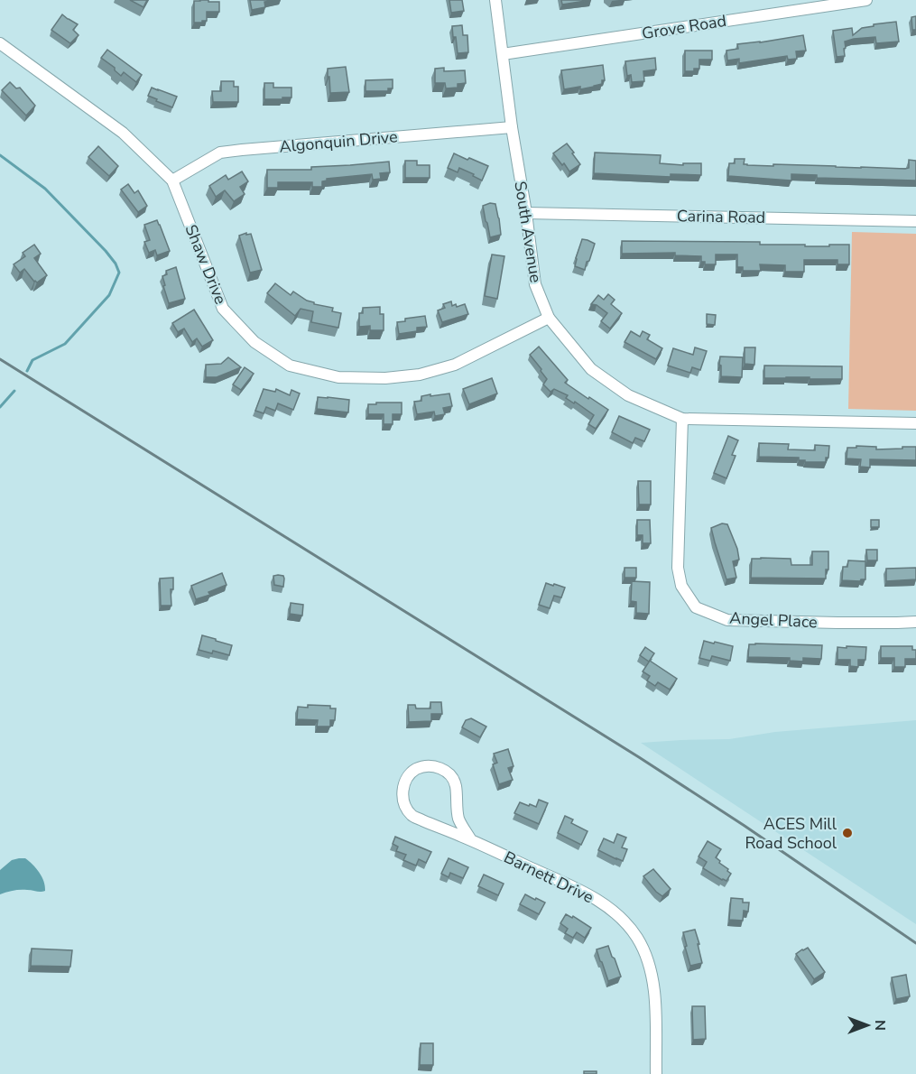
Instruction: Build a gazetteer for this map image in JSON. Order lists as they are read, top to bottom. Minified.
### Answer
{"streets":{"street":["Grove Road","Algonquin Drive","Carina Road","South Avenue","Shaw Drive","Angel Place","Barnett Drive"]},"crossings":[["Grove Road","South Avenue"],["Algonquin Drive","South Avenue"],["Algonquin Drive","Shaw Drive"],["Carina Road","South Avenue"],["South Avenue","Shaw Drive"],["South Avenue","Angel Place"]],"places":["ACES Mill Road School"],"north":"right"}
